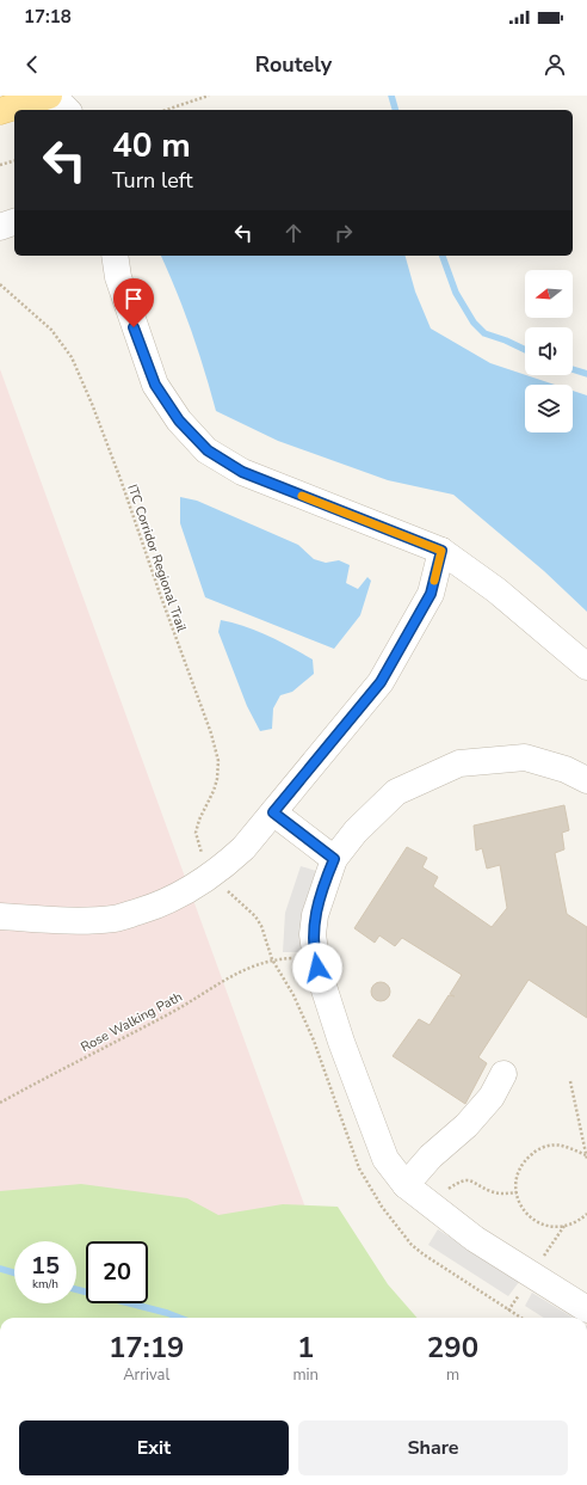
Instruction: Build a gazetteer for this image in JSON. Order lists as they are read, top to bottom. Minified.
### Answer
{"streets":{"path":["ITC Corridor Regional Trail","Rose Walking Path"]},"north":"left","page":{"status":"17:18","header":"Routely","turn":["40 m","Turn left"],"speed":"15 km/h","limit":"20","eta":["17:19","Arrival","1","min","290","m"],"buttons":["Exit","Share"]}}
